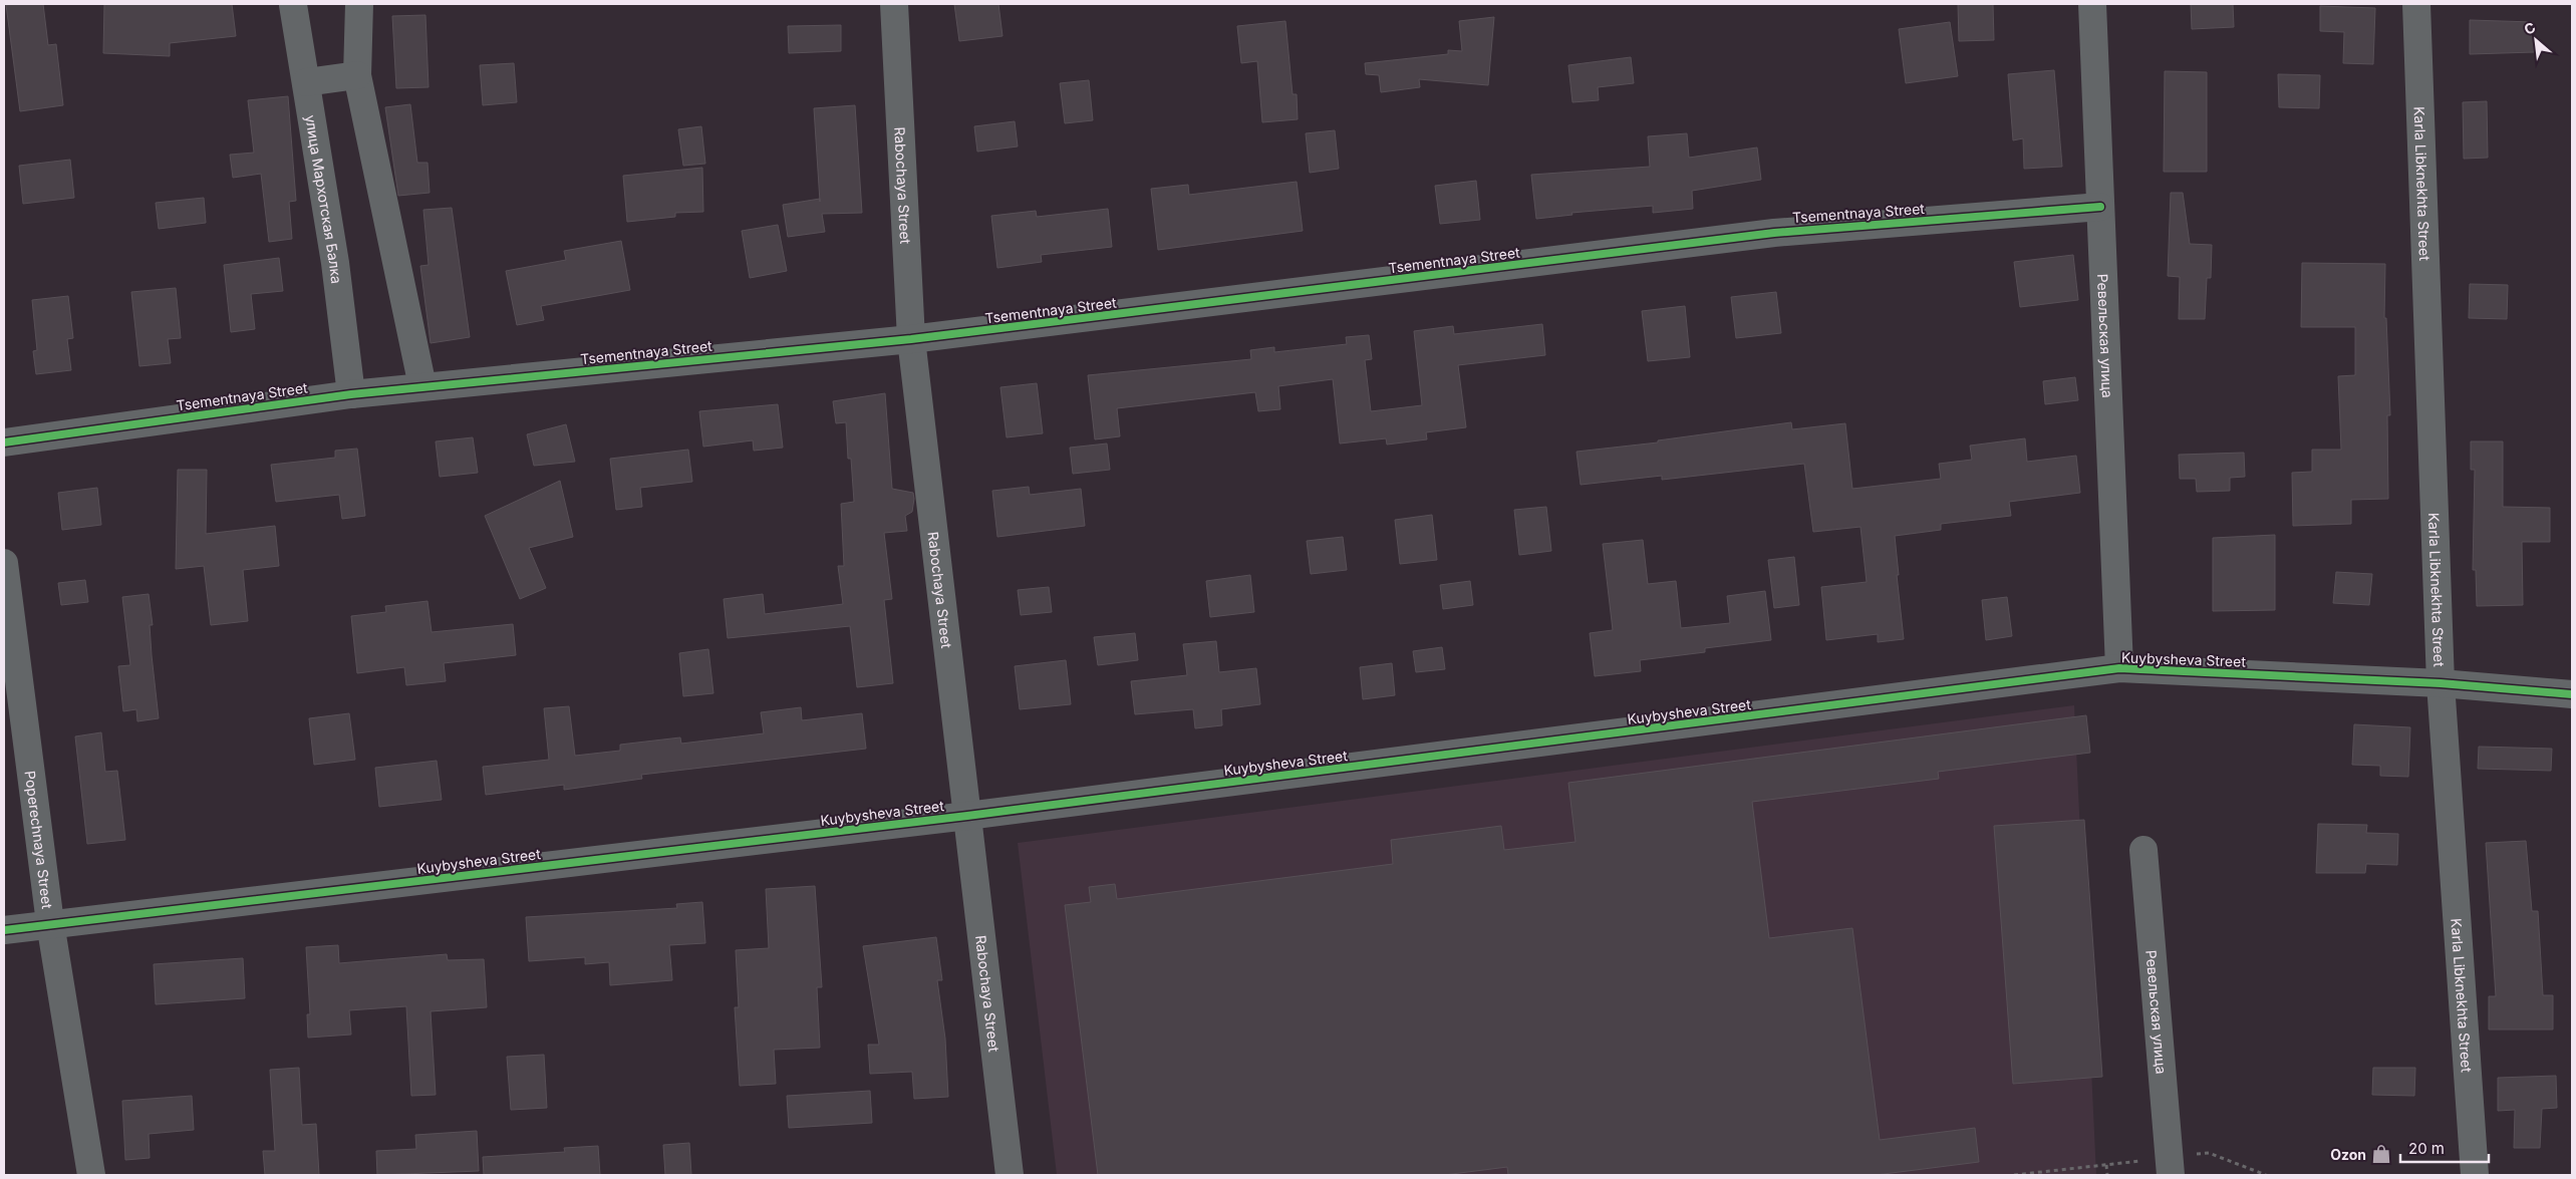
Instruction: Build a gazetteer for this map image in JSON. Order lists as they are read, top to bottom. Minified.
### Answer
{"streets":{"street":["Karla Libknekhta Street","Rabochaya Street","улица Мархотская Балка","Tsementnaya Street","Ревельская улица","Kuybysheva Street","Poperechnaya Street"]},"crossings":[["Karla Libknekhta Street","Kuybysheva Street"],["Rabochaya Street","Tsementnaya Street"],["Rabochaya Street","Kuybysheva Street"],["улица Мархотская Балка","Tsementnaya Street"],["Tsementnaya Street","Ревельская улица"],["Ревельская улица","Kuybysheva Street"],["Kuybysheva Street","Poperechnaya Street"]],"places":{"shop":["Ozon"]},"scale_bar":"20 m","north":"top left"}
